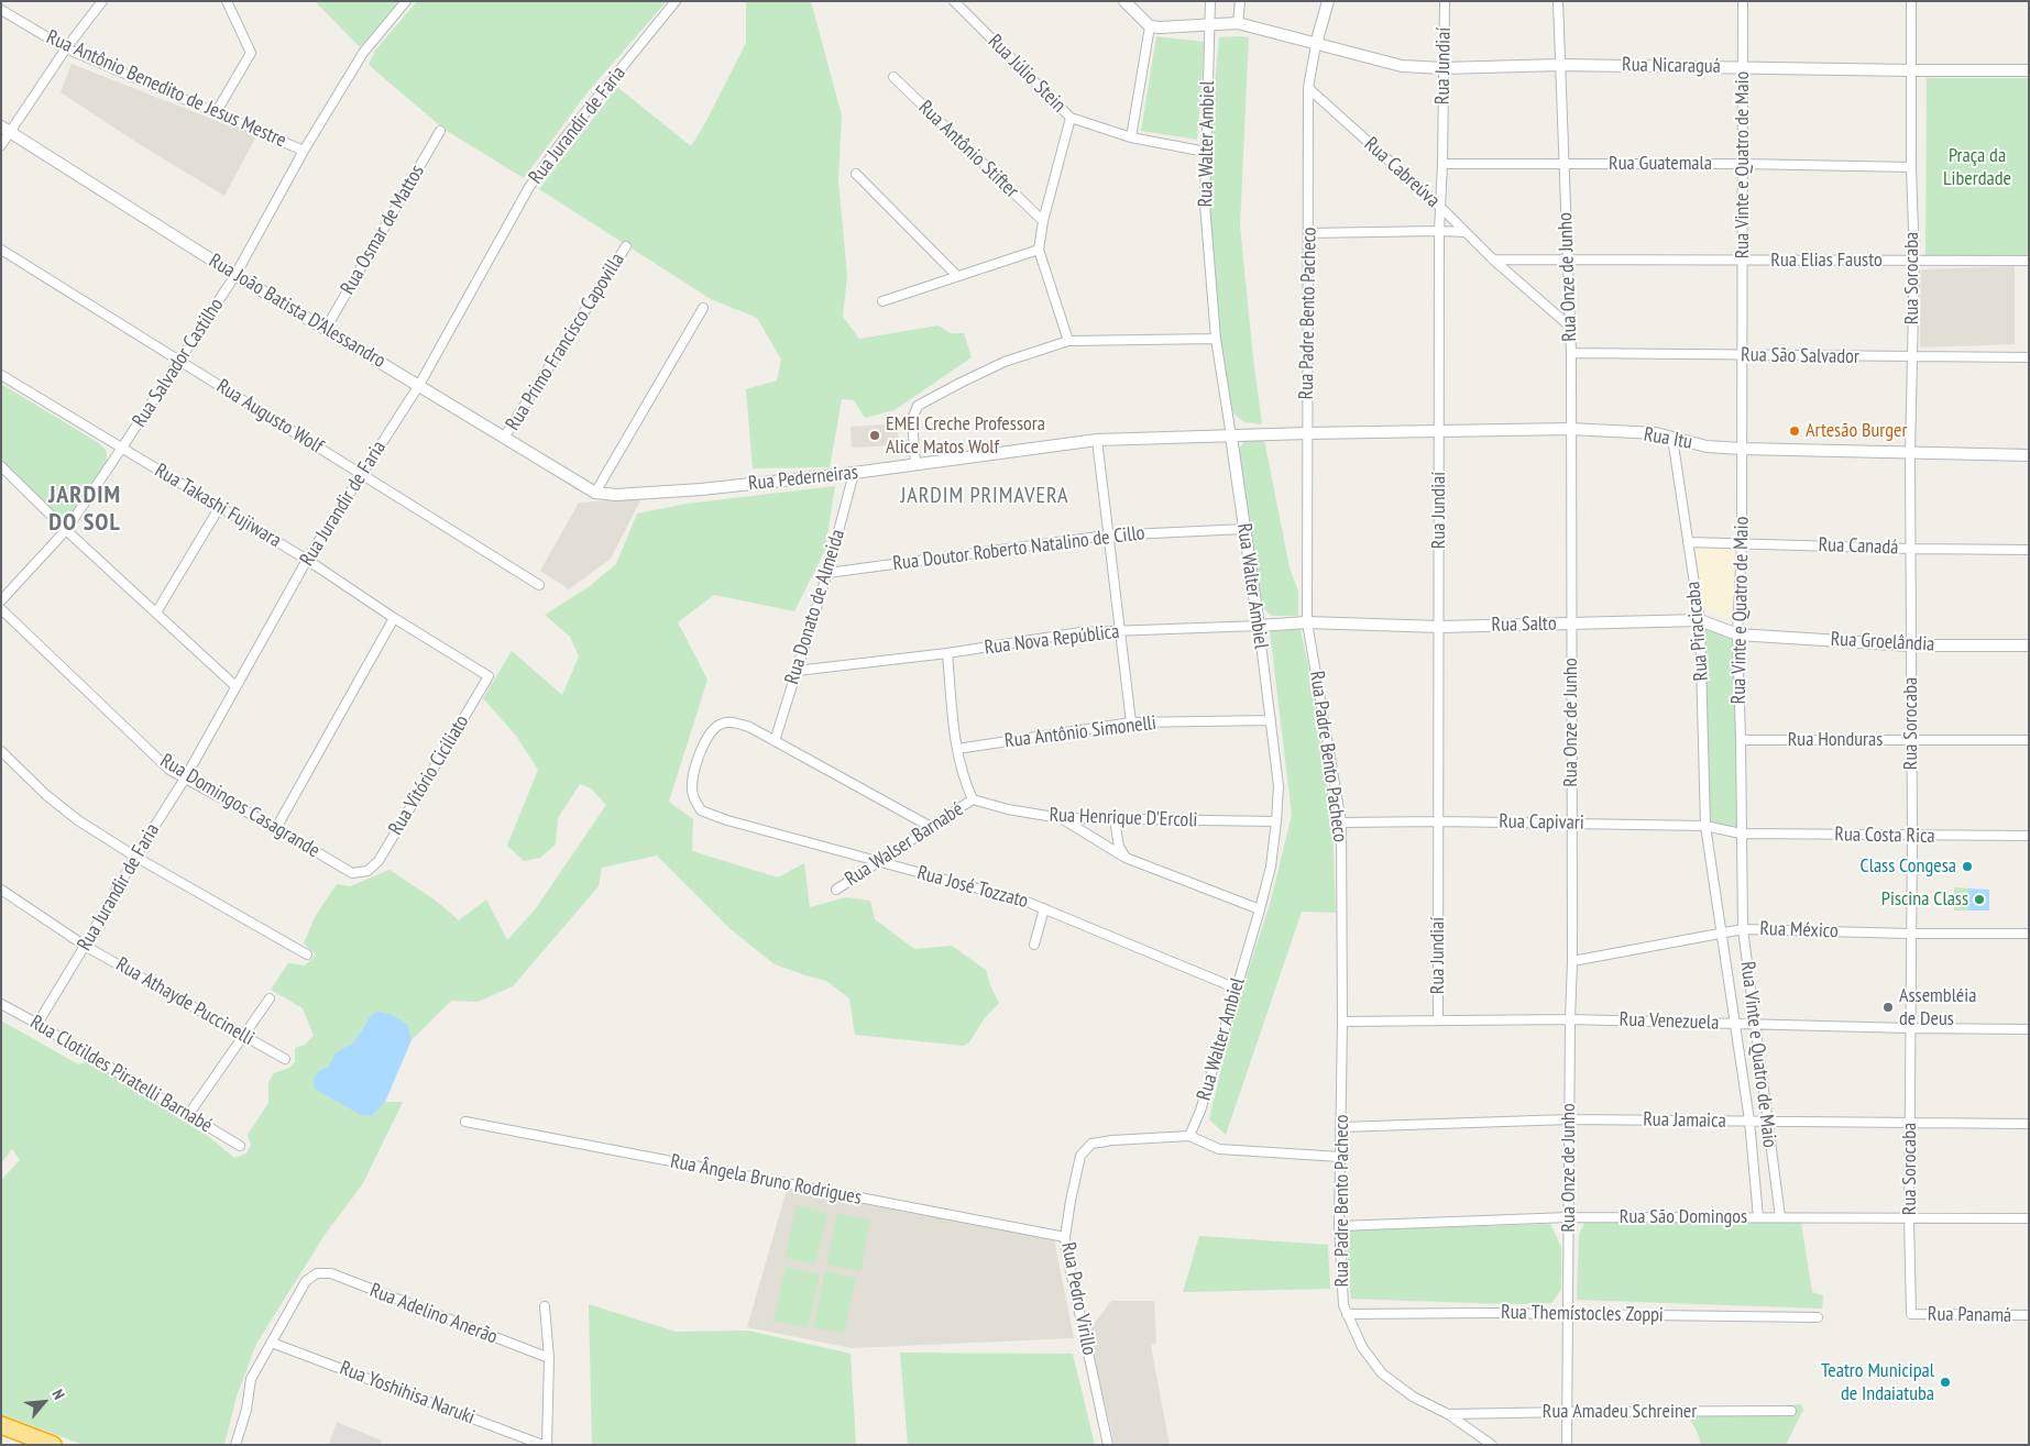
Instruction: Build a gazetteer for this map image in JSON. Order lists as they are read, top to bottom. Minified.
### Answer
{"streets":{"street":["Rua Jundiaí","Rua Nicaraguá","Rua Júlio Stein","Rua Antônio Benedito de Jesus Mestre","Rua Jurandir de Faria","Rua Walter Ambiel","Rua Antônio Stifter","Rua Guatemala","Rua Vinte e Quatro de Maio","Rua Cabreúva","Rua Osmar de Mattos","Rua Elias Fausto","Rua Onze de Junho","Rua Sorocaba","Rua João Batista D'Alessandro","Rua Padre Bento Pacheco","Rua Primo Francisco Capovilla","Rua São Salvador","Rua Salvador Castilho","Rua Augusto Wolf","Rua Itu","Rua Pederneiras","Rua Takashi Fujiwara","Rua Canadá","Rua Doutor Roberto Natalino de Cillo","Rua Donato de Almeida","Rua Salto","Rua Piracicaba","Rua Nova República","Rua Groelândia","Rua Antônio Simonelli","Rua Honduras","Rua Vitório Ciciliato","Rua Domingos Casagrande","Rua Henrique D'Ercoli","Rua Capivari","Rua Costa Rica","Rua Walser Barnabé","Rua José Tozzato","Rua México","Rua Athayde Puccinelli","Rua Venezuela","Rua Clotildes Piratelli Barnabé","Rua Jamaica","Rua Ângela Bruno Rodrigues","Rua São Domingos","Rua Pedro Virillo","Rua Adelino Anerão","Rua Themístocles Zoppi","Rua Panamá","Rua Yoshihisa Naruki","Rua Amadeu Schreiner"]},"crossings":[["Rua Jundiaí","Rua Nicaraguá"],["Rua Jundiaí","Rua Guatemala"],["Rua Jundiaí","Rua Cabreúva"],["Rua Jundiaí","Rua Itu"],["Rua Jundiaí","Rua Salto"],["Rua Jundiaí","Rua Capivari"],["Rua Jundiaí","Rua Venezuela"],["Rua Nicaraguá","Rua Walter Ambiel"],["Rua Nicaraguá","Rua Vinte e Quatro de Maio"],["Rua Nicaraguá","Rua Onze de Junho"],["Rua Nicaraguá","Rua Sorocaba"],["Rua Nicaraguá","Rua Padre Bento Pacheco"],["Rua Júlio Stein","Rua Walter Ambiel"],["Rua Antônio Benedito de Jesus Mestre","Rua Salvador Castilho"],["Rua Jurandir de Faria","Rua João Batista D'Alessandro"],["Rua Jurandir de Faria","Rua Augusto Wolf"],["Rua Jurandir de Faria","Rua Takashi Fujiwara"],["Rua Jurandir de Faria","Rua Domingos Casagrande"],["Rua Jurandir de Faria","Rua Athayde Puccinelli"],["Rua Jurandir de Faria","Rua Clotildes Piratelli Barnabé"],["Rua Walter Ambiel","Rua Pederneiras"],["Rua Walter Ambiel","Rua Doutor Roberto Natalino de Cillo"],["Rua Walter Ambiel","Rua Nova República"],["Rua Walter Ambiel","Rua Antônio Simonelli"],["Rua Walter Ambiel","Rua Henrique D'Ercoli"],["Rua Walter Ambiel","Rua José Tozzato"],["Rua Walter Ambiel","Rua Pedro Virillo"],["Rua Guatemala","Rua Vinte e Quatro de Maio"],["Rua Guatemala","Rua Onze de Junho"],["Rua Guatemala","Rua Sorocaba"],["Rua Vinte e Quatro de Maio","Rua Elias Fausto"],["Rua Vinte e Quatro de Maio","Rua São Salvador"],["Rua Vinte e Quatro de Maio","Rua Itu"],["Rua Vinte e Quatro de Maio","Rua Canadá"],["Rua Vinte e Quatro de Maio","Rua Salto"],["Rua Vinte e Quatro de Maio","Rua Piracicaba"],["Rua Vinte e Quatro de Maio","Rua Groelândia"],["Rua Vinte e Quatro de Maio","Rua Honduras"],["Rua Vinte e Quatro de Maio","Rua Capivari"],["Rua Vinte e Quatro de Maio","Rua Costa Rica"],["Rua Vinte e Quatro de Maio","Rua México"],["Rua Vinte e Quatro de Maio","Rua Venezuela"],["Rua Vinte e Quatro de Maio","Rua Jamaica"],["Rua Vinte e Quatro de Maio","Rua São Domingos"],["Rua Cabreúva","Rua Elias Fausto"],["Rua Cabreúva","Rua Onze de Junho"],["Rua Cabreúva","Rua Padre Bento Pacheco"],["Rua Osmar de Mattos","Rua João Batista D'Alessandro"],["Rua Elias Fausto","Rua Onze de Junho"],["Rua Elias Fausto","Rua Sorocaba"],["Rua Onze de Junho","Rua São Salvador"],["Rua Onze de Junho","Rua Itu"],["Rua Onze de Junho","Rua Salto"],["Rua Onze de Junho","Rua Capivari"],["Rua Onze de Junho","Rua México"],["Rua Onze de Junho","Rua Venezuela"],["Rua Onze de Junho","Rua Jamaica"],["Rua Onze de Junho","Rua São Domingos"],["Rua Onze de Junho","Rua Themístocles Zoppi"],["Rua Onze de Junho","Rua Amadeu Schreiner"],["Rua Sorocaba","Rua São Salvador"],["Rua Sorocaba","Rua Itu"],["Rua Sorocaba","Rua Canadá"],["Rua Sorocaba","Rua Groelândia"],["Rua Sorocaba","Rua Honduras"],["Rua Sorocaba","Rua Costa Rica"],["Rua Sorocaba","Rua México"],["Rua Sorocaba","Rua Venezuela"],["Rua Sorocaba","Rua Jamaica"],["Rua Sorocaba","Rua São Domingos"],["Rua Sorocaba","Rua Panamá"],["Rua João Batista D'Alessandro","Rua Primo Francisco Capovilla"],["Rua João Batista D'Alessandro","Rua Salvador Castilho"],["Rua João Batista D'Alessandro","Rua Pederneiras"],["Rua Padre Bento Pacheco","Rua Itu"],["Rua Padre Bento Pacheco","Rua Pederneiras"],["Rua Padre Bento Pacheco","Rua Salto"],["Rua Padre Bento Pacheco","Rua Nova República"],["Rua Padre Bento Pacheco","Rua Capivari"],["Rua Padre Bento Pacheco","Rua Venezuela"],["Rua Padre Bento Pacheco","Rua Jamaica"],["Rua Padre Bento Pacheco","Rua São Domingos"],["Rua Padre Bento Pacheco","Rua Pedro Virillo"],["Rua Padre Bento Pacheco","Rua Themístocles Zoppi"],["Rua Padre Bento Pacheco","Rua Amadeu Schreiner"],["Rua Salvador Castilho","Rua Augusto Wolf"],["Rua Salvador Castilho","Rua Takashi Fujiwara"],["Rua Itu","Rua Pederneiras"],["Rua Itu","Rua Piracicaba"],["Rua Pederneiras","Rua Donato de Almeida"],["Rua Takashi Fujiwara","Rua Vitório Ciciliato"],["Rua Canadá","Rua Piracicaba"],["Rua Doutor Roberto Natalino de Cillo","Rua Donato de Almeida"],["Rua Donato de Almeida","Rua Nova República"],["Rua Donato de Almeida","Rua José Tozzato"],["Rua Salto","Rua Piracicaba"],["Rua Salto","Rua Nova República"],["Rua Salto","Rua Groelândia"],["Rua Piracicaba","Rua Capivari"],["Rua Vitório Ciciliato","Rua Domingos Casagrande"],["Rua Henrique D'Ercoli","Rua Walser Barnabé"],["Rua Capivari","Rua Costa Rica"],["Rua Walser Barnabé","Rua José Tozzato"],["Rua Ângela Bruno Rodrigues","Rua Pedro Virillo"],["Rua Adelino Anerão","Rua Yoshihisa Naruki"]],"districts":["JARDIM DO SOL","JARDIM PRIMAVERA"],"parks":["Praça da Liberdade"],"places":["Artesão Burger","EMEI Creche Professora Alice Matos Wolf","Class Congesa","Piscina Class","Assembléia de Deus","Teatro Municipal de Indaiatuba"],"north":"top right"}
